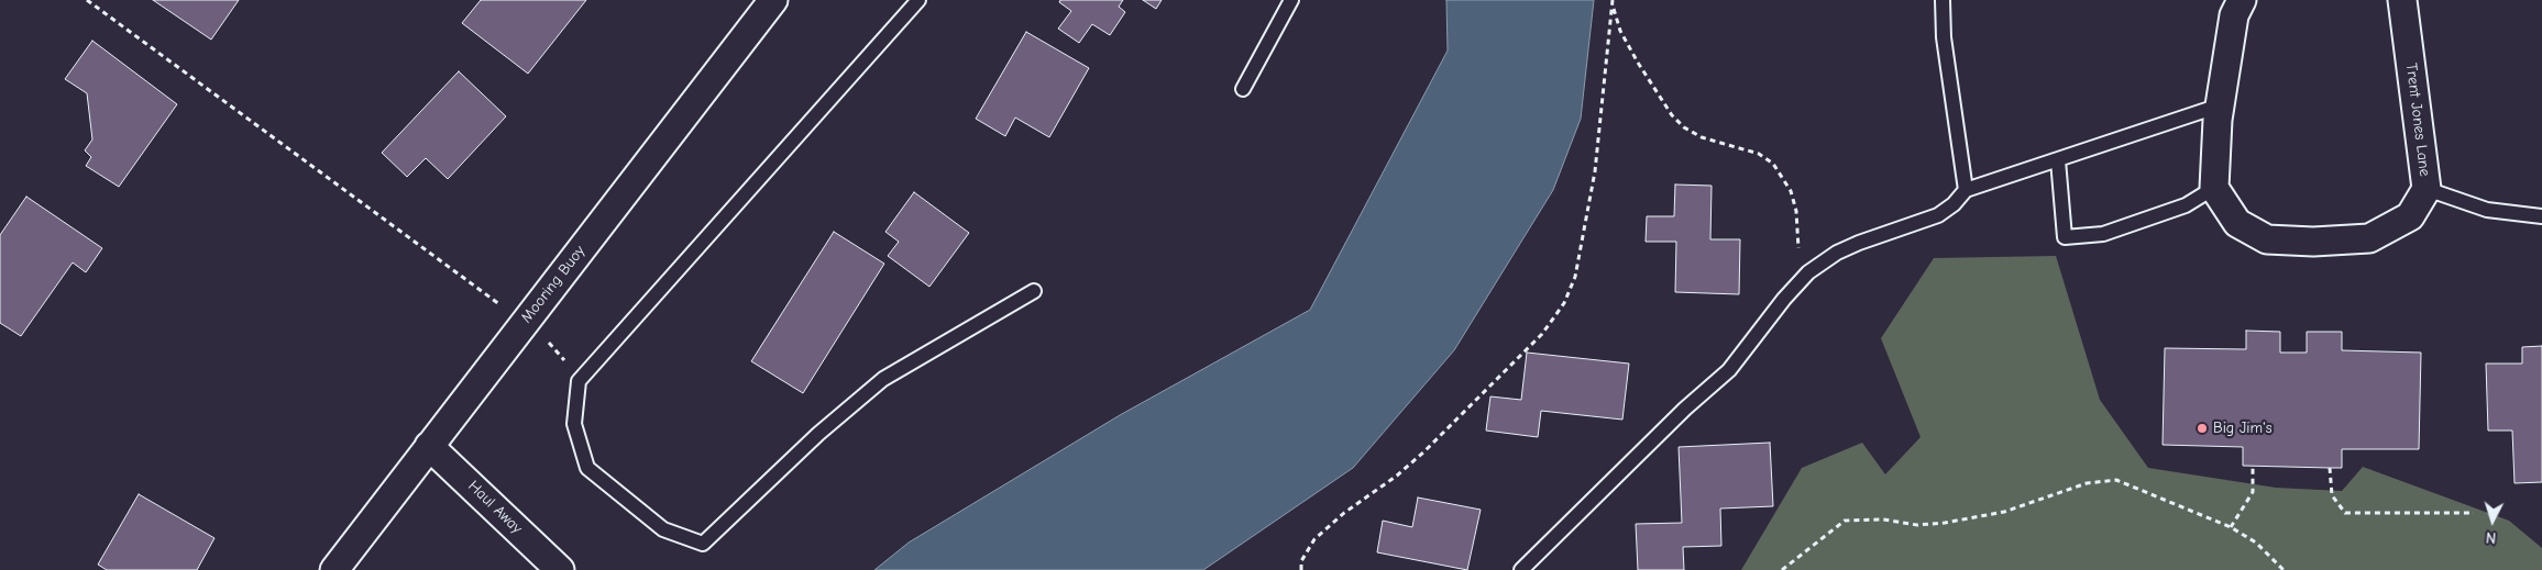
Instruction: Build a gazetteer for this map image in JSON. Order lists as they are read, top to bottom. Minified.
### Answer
{"streets":{"street":["Trent Jones Lane","Mooring Buoy","Haul Away"]},"crossings":[["Mooring Buoy","Haul Away"]],"places":["Big Jim's"],"north":"bottom"}
